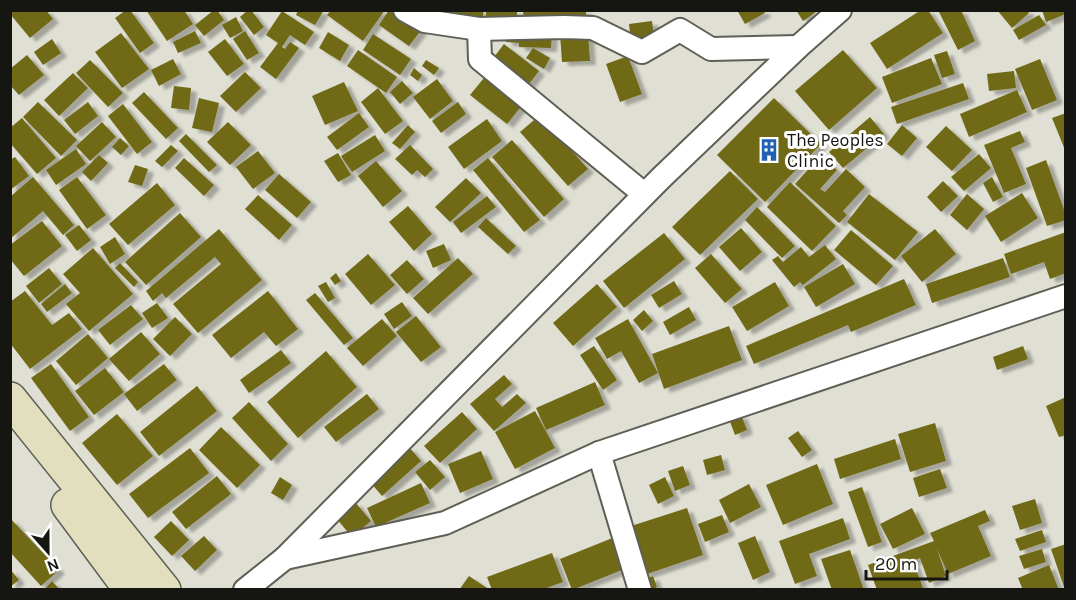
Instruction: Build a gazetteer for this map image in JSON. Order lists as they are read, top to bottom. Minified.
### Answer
{"places":{"building":["The Peoples Clinic"]},"scale_bar":"20 m","north":"bottom"}
